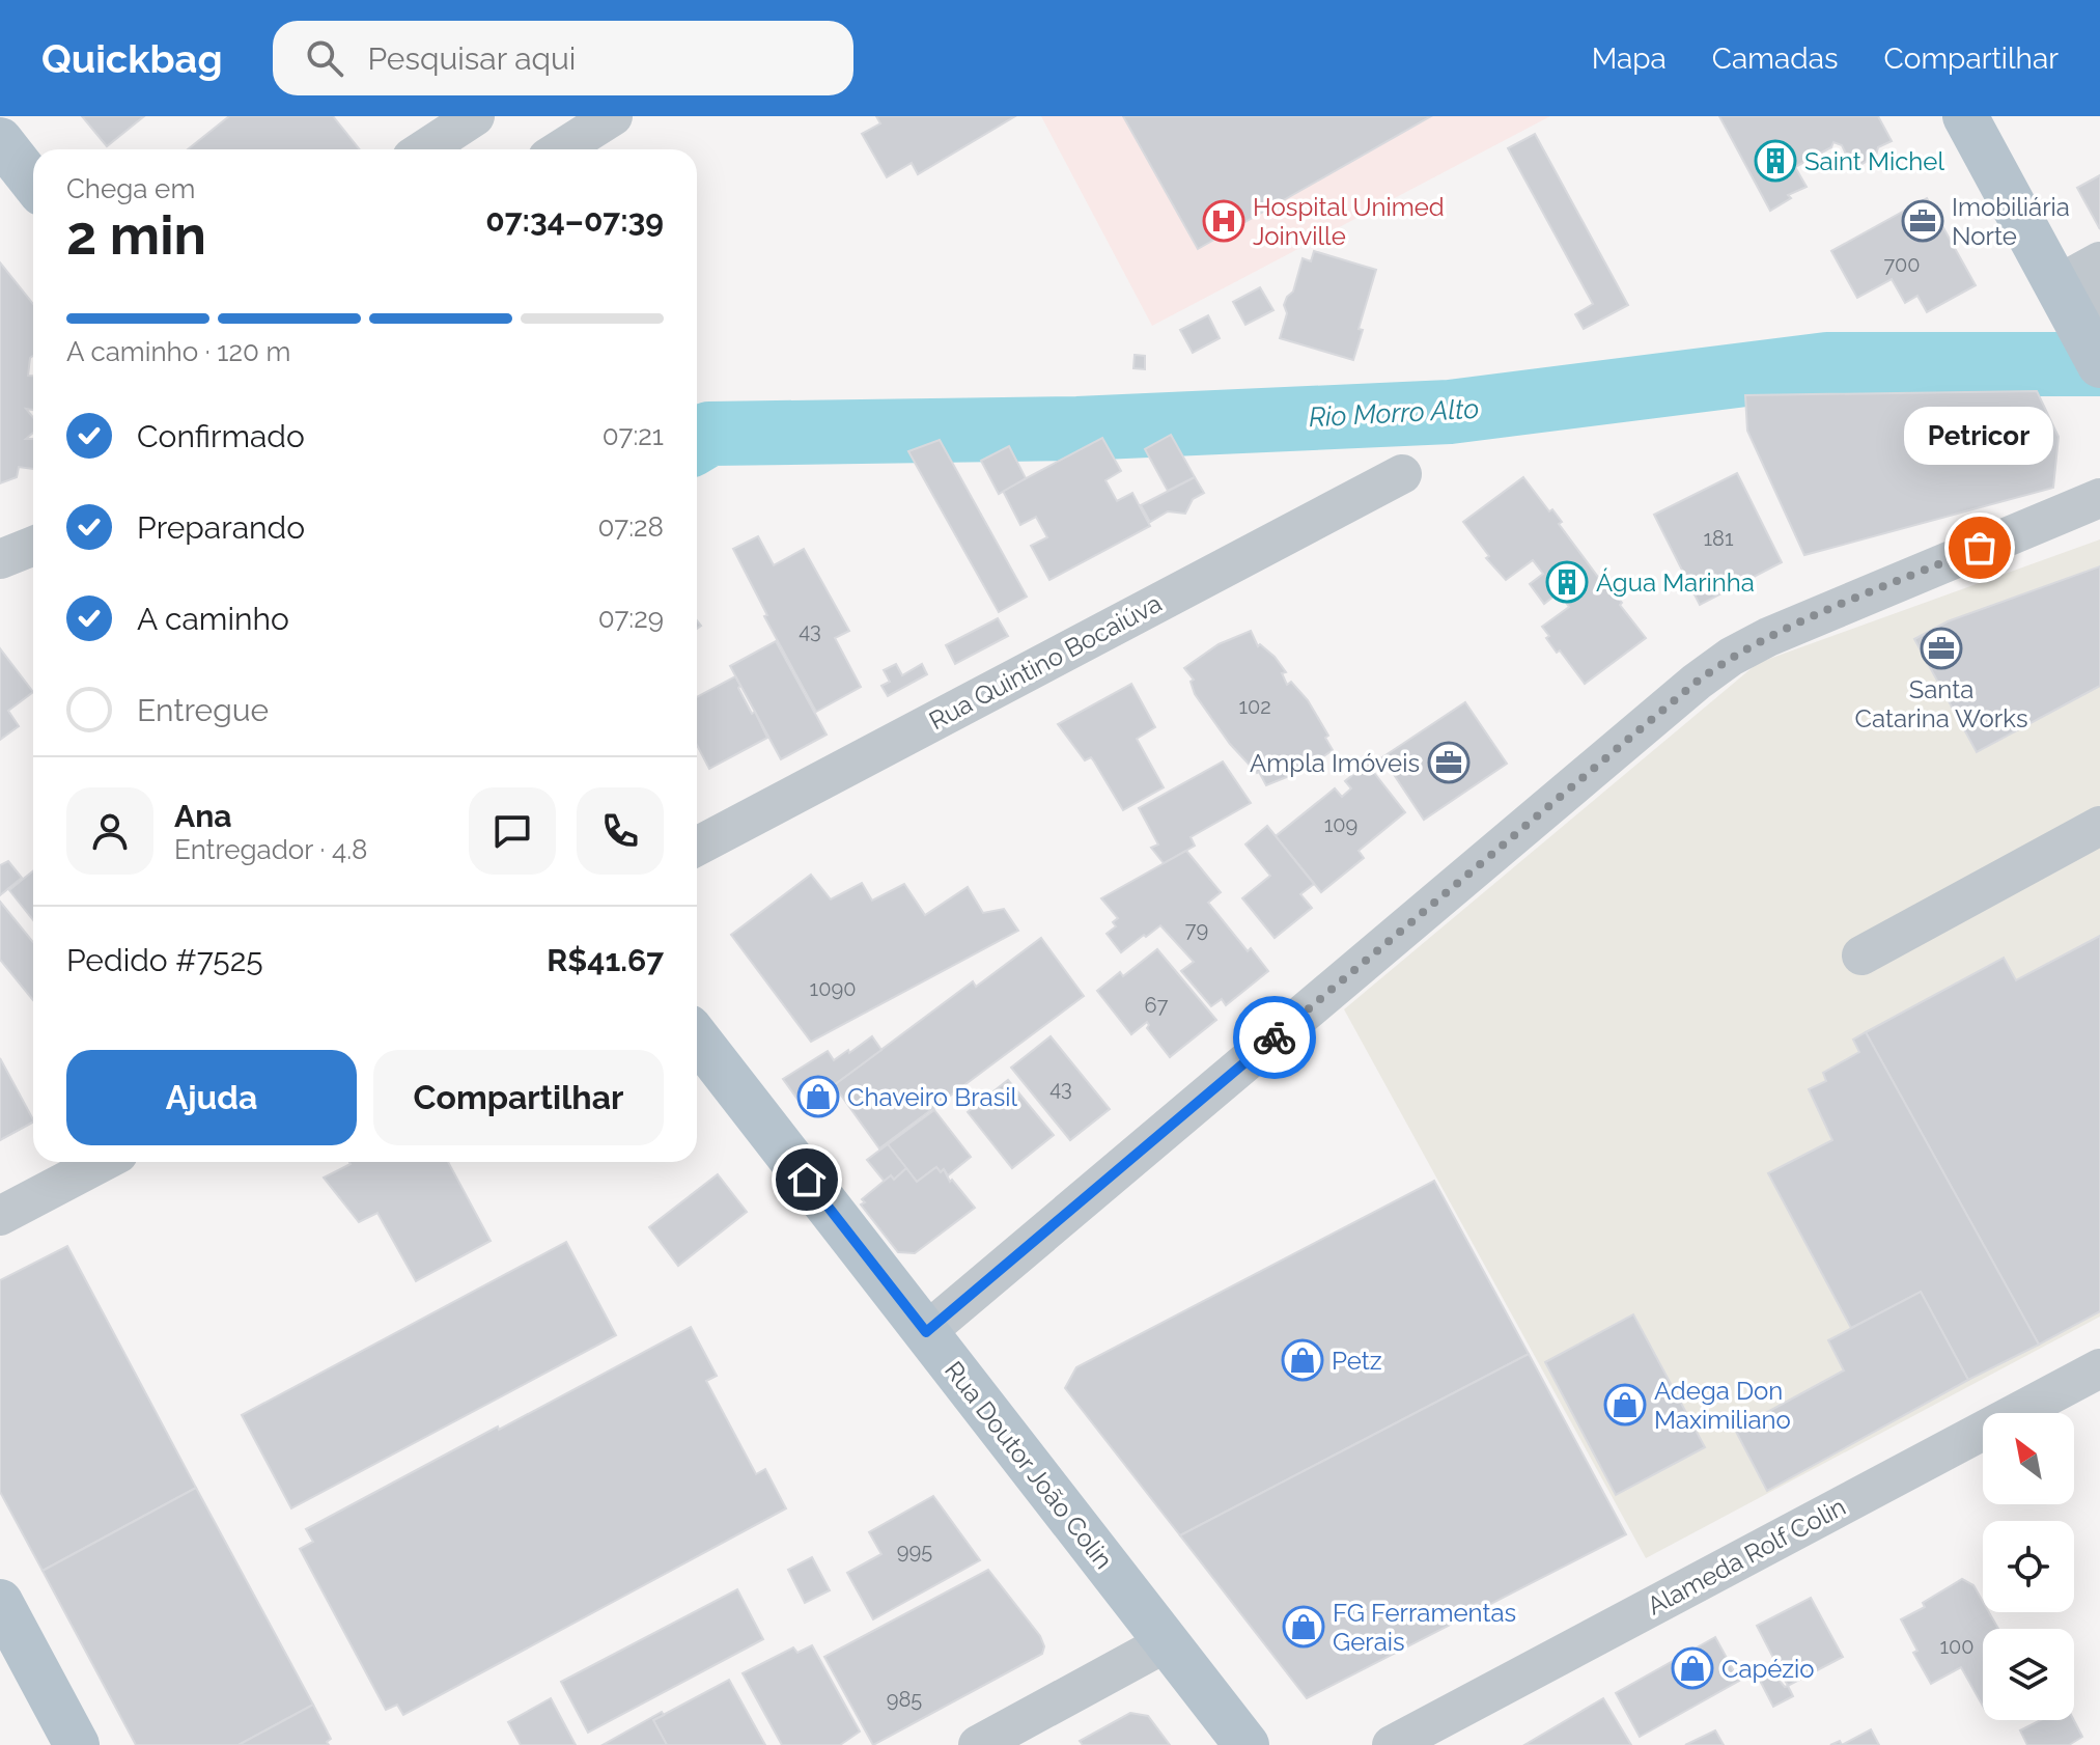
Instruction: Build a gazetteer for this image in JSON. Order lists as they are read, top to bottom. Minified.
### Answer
{"streets":{"main road":["Rua Doutor João Colin"],"street":["Rua Quintino Bocaiúva","Alameda Rolf Colin"]},"water":["Rio Morro Alto"],"places":{"building":["Saint Michel","Água Marinha"],"hospital":["Hospital Unimed Joinville"],"office":["Imobiliária Norte","Santa Catarina Works","Ampla Imóveis"],"other":["Petricor"],"shop":["Chaveiro Brasil","Petz","Adega Don Maximiliano","FG Ferramentas Gerais","Capézio"]},"house_numbers":["700","181","43","102","109","79","1090","67","43","995","100","985"],"north":"top left","page":{"header":"Quickbag","search":"Pesquisar aqui","nav":["Mapa","Camadas","Compartilhar"],"heading":["2 min","Chega em","07:34–07:39"],"panel":["Ana","Entregador · 4.8","Pedido #7525","R$41.67"],"bar":"A caminho · 120 m","list":[["Confirmado","07:21"],["Preparando","07:28"],["A caminho","07:29"],"Entregue"],"bubble":"Petricor","buttons":["Ajuda","Compartilhar"]}}
